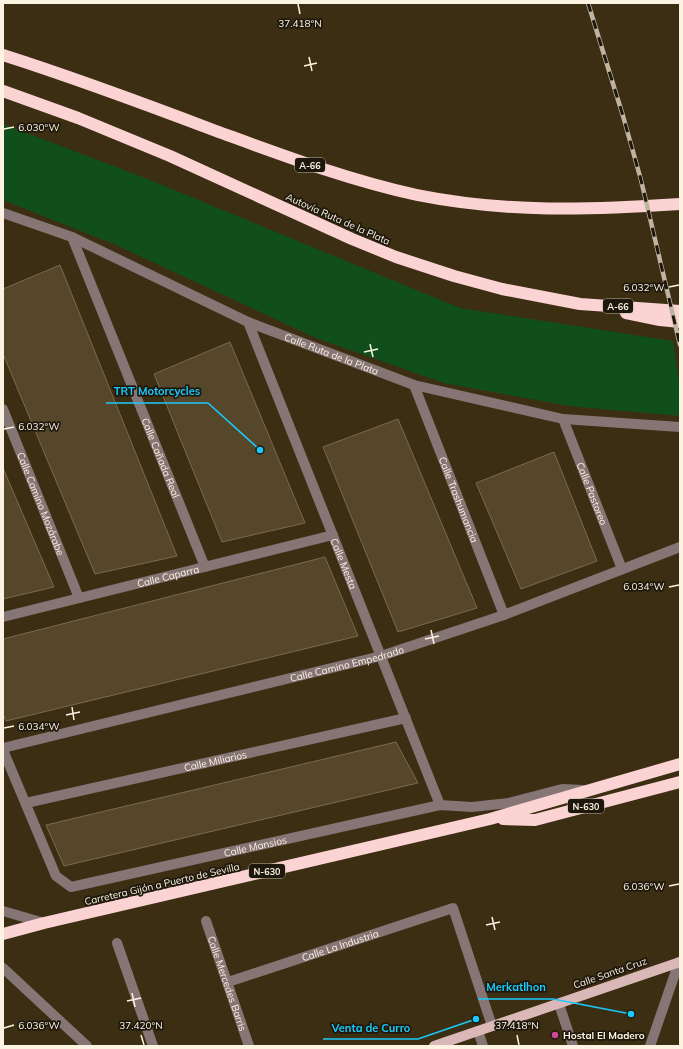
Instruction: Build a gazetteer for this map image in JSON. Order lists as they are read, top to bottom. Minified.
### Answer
{"streets":{"highway":["A-66","Autovía Ruta de la Plata","N-630","Carretera Gijón a Puerto de Sevilla"],"main road":["Calle Santa Cruz"],"street":["Calle Ruta de la Plata","Calle Cañada Real","Calle Pastoreo","Calle Trashumancia","Calle Camino Mozárabe","Calle Mesta","Calle Caparra","Calle Camino Empedrado","Calle Miliarios","Calle Mansios","Calle La Industria","Calle Mercedes Barris"]},"crossings":[["Calle Ruta de la Plata","Calle Cañada Real"],["Calle Ruta de la Plata","Calle Pastoreo"],["Calle Ruta de la Plata","Calle Trashumancia"],["Calle Ruta de la Plata","Calle Mesta"],["Calle Cañada Real","Calle Caparra"],["Calle Pastoreo","Calle Camino Empedrado"],["Calle Trashumancia","Calle Camino Empedrado"],["Calle Camino Mozárabe","Calle Caparra"],["Calle Mesta","Calle Caparra"],["Calle Mesta","Calle Camino Empedrado"],["Calle Mesta","Calle Miliarios"],["Calle Mesta","Calle Mansios"],["Calle Miliarios","Calle Mansios"],["Calle Mansios","Carretera Gijón a Puerto de Sevilla"],["Calle La Industria","Calle Santa Cruz"],["Calle La Industria","Calle Mercedes Barris"]],"places":["TRT Motorcycles","Merkatlhon","Venta de Curro","Hostal El Madero"],"coordinates":["37.418°N","6.030°W","6.032°W","6.034°W","6.036°W","37.420°N"]}
